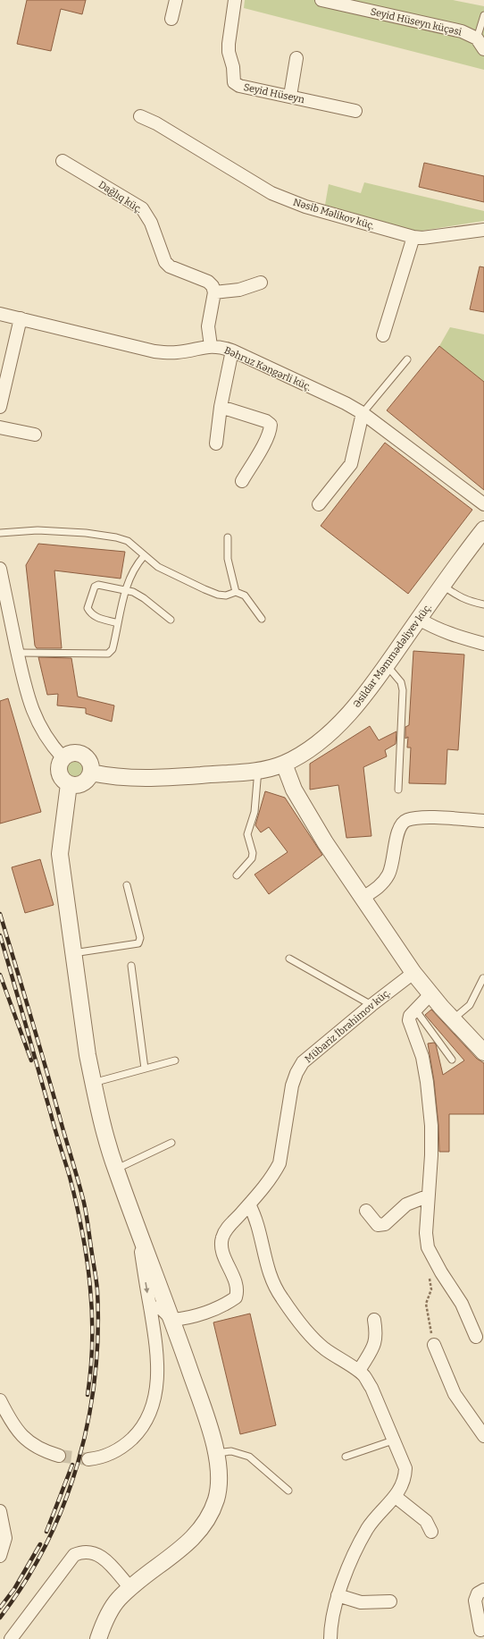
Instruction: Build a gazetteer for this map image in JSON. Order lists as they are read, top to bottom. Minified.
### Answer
{"streets":{"street":["Seyid Hüseyn küçəsi","Seyid Hüseyn","Dağlıq küç.","Nəsib Məlikov küç.","Bəhruz Kəngərli küç.","Əsildar Məmmədəliyev küç.","Mübariz İbrahimov küç."]}}
